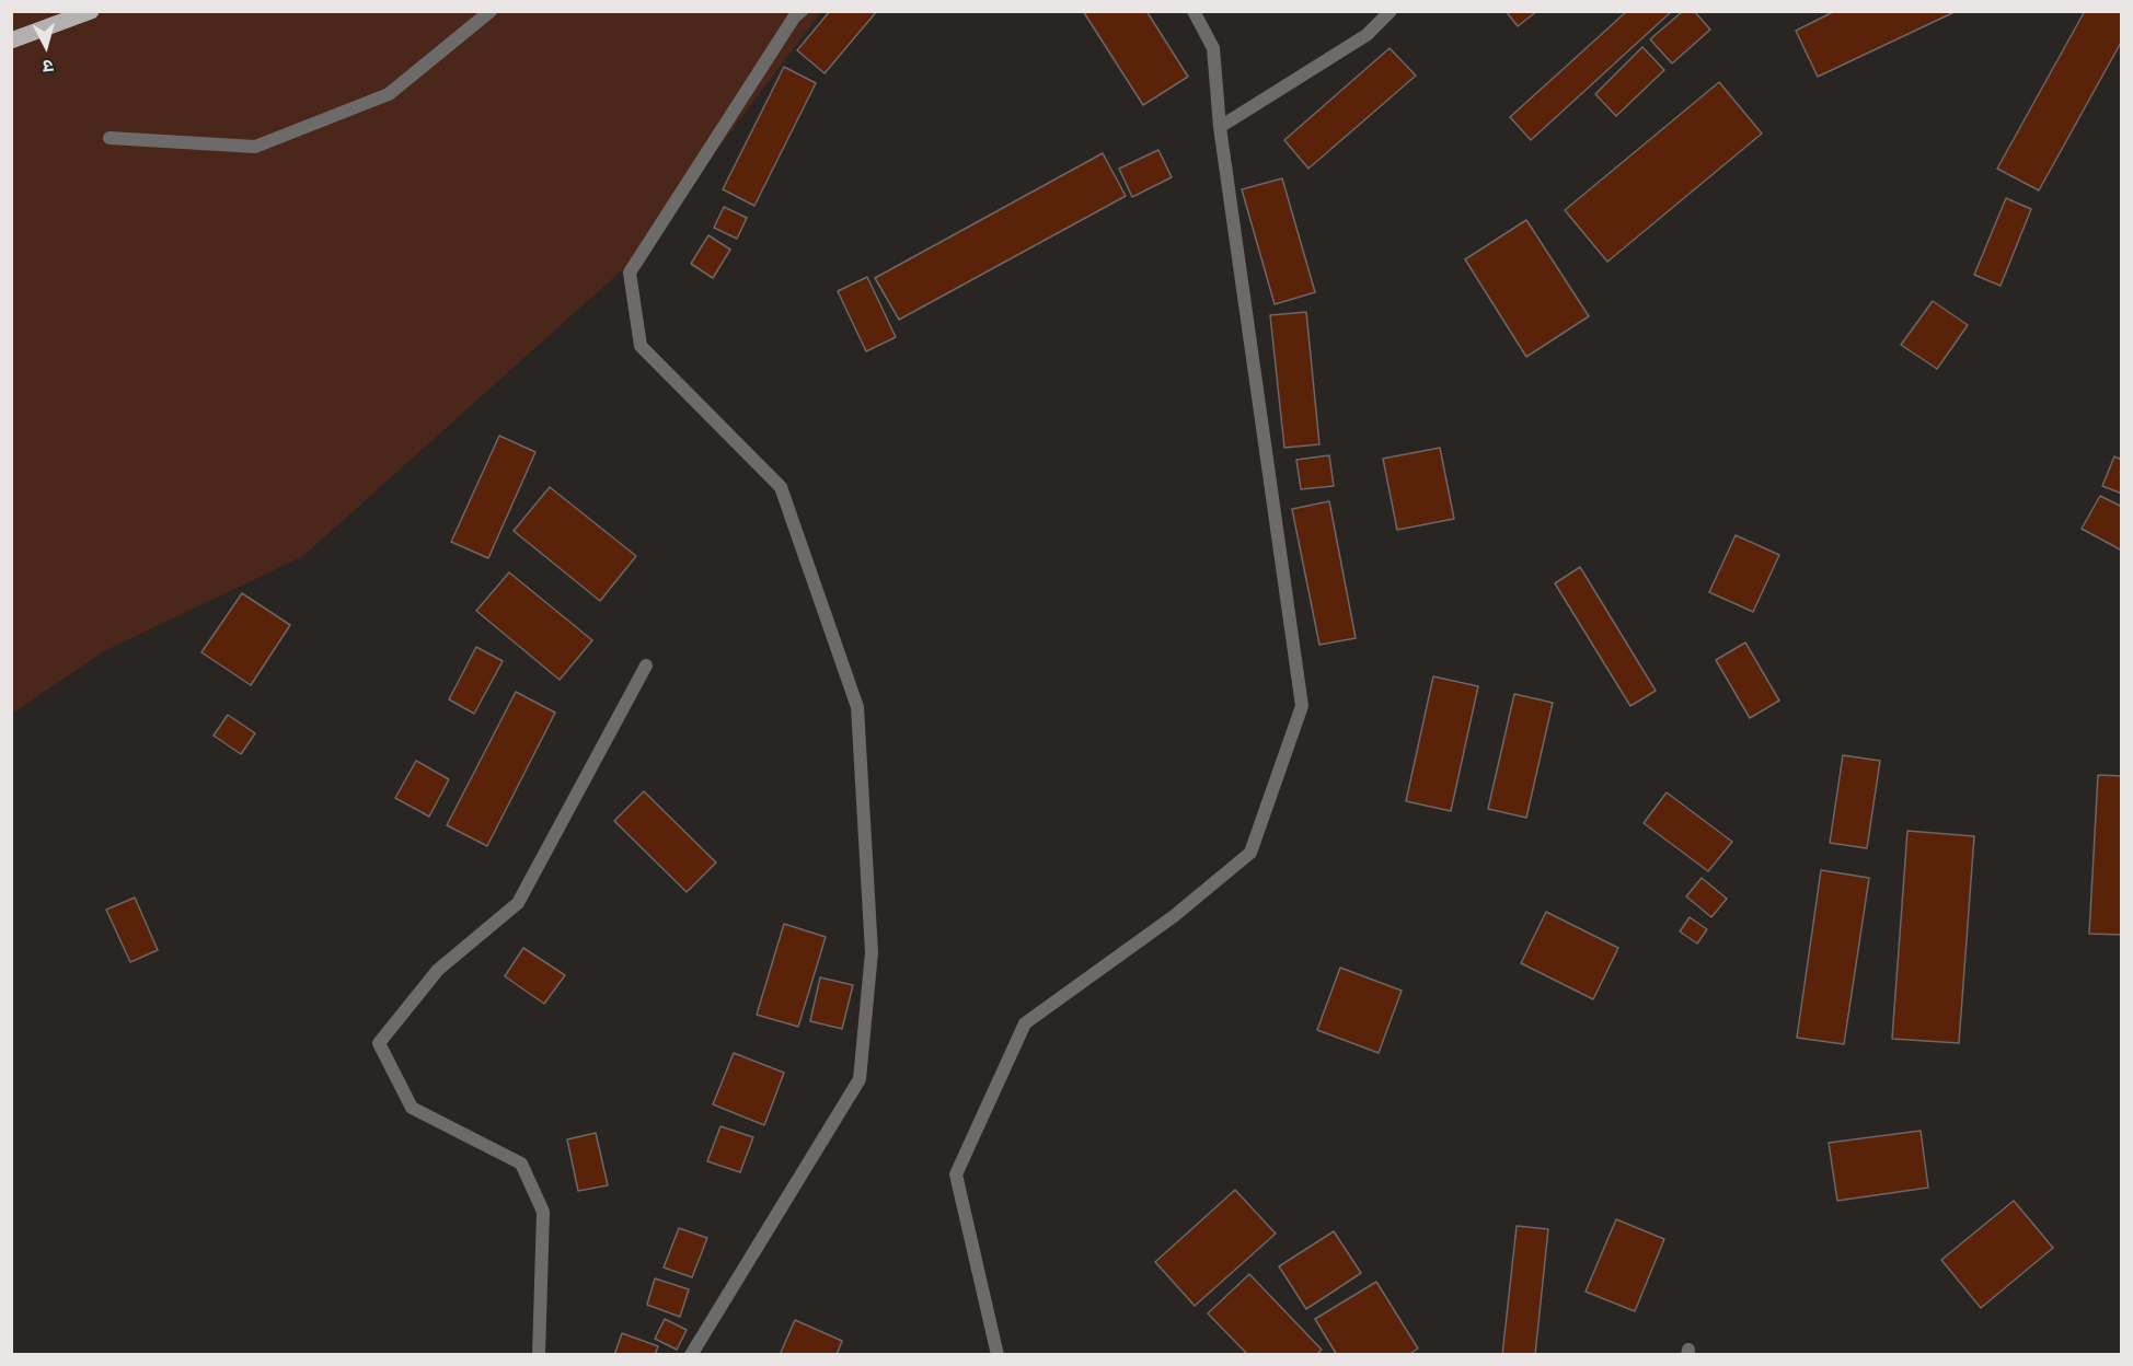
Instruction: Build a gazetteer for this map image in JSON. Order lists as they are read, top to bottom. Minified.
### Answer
{"north":"bottom"}
